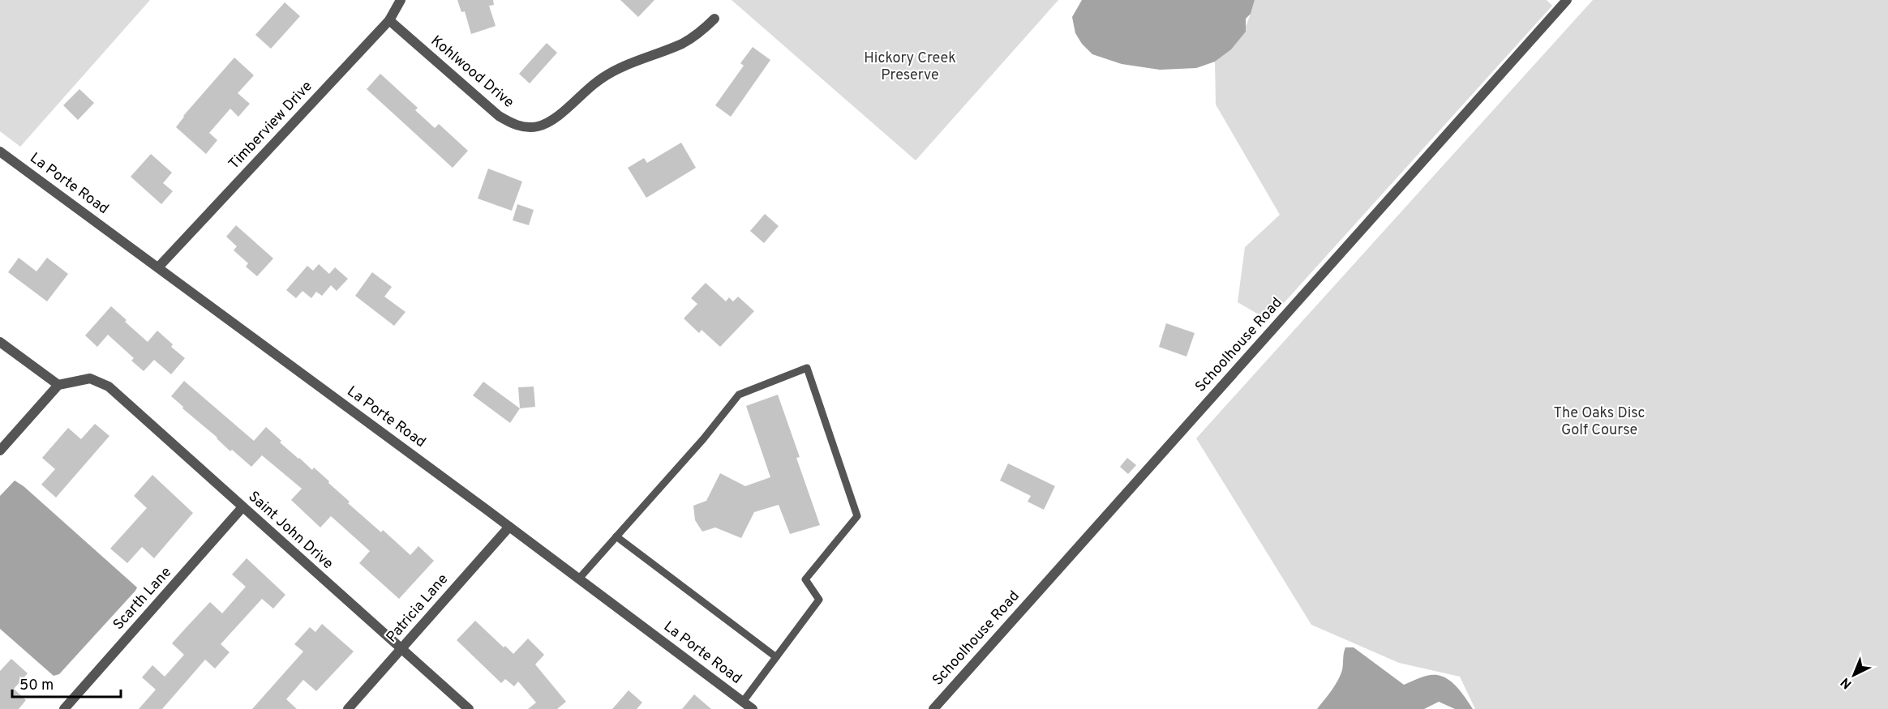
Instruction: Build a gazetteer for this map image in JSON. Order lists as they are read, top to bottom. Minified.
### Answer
{"streets":{"street":["Kohlwood Drive","Timberview Drive","La Porte Road","Schoolhouse Road","Saint John Drive","Scarth Lane","Patricia Lane"]},"crossings":[["Kohlwood Drive","Timberview Drive"],["Timberview Drive","La Porte Road"],["La Porte Road","Patricia Lane"],["Saint John Drive","Scarth Lane"],["Saint John Drive","Patricia Lane"]],"parks":["Hickory Creek Preserve","The Oaks Disc Golf Course"],"scale_bar":"50 m","north":"bottom left"}
